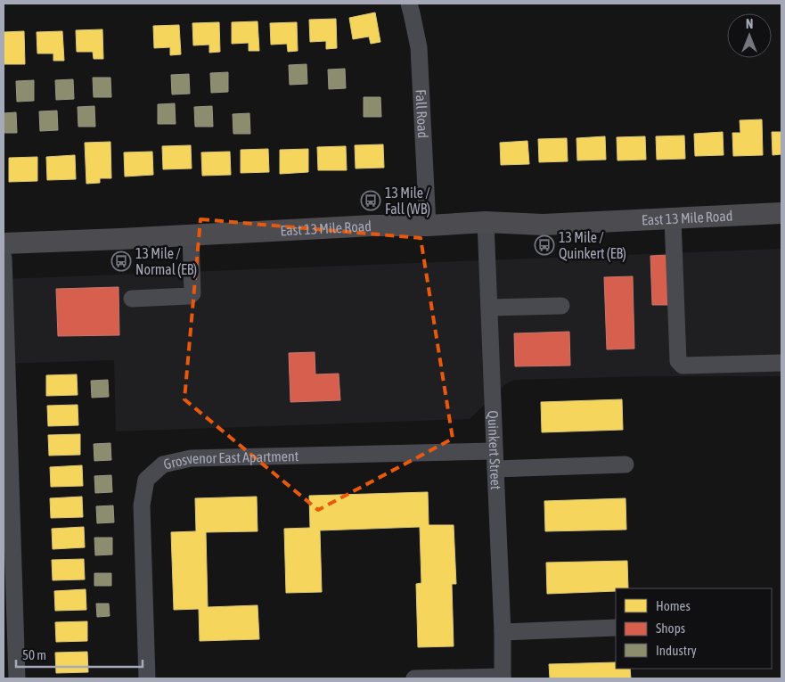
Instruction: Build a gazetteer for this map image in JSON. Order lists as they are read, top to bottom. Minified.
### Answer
{"streets":{"main road":["East 13 Mile Road"],"street":["Fall Road","Quinkert Street","Grosvenor East Apartment"]},"crossings":[["Fall Road","East 13 Mile Road"],["East 13 Mile Road","Quinkert Street"],["Quinkert Street","Grosvenor East Apartment"]],"places":{"bus stop":["13 Mile / Fall (WB)","13 Mile / Quinkert (EB)","13 Mile / Normal (EB)"]},"legend":["Homes","Shops","Industry"],"scale_bar":"50 m","north":"top"}
